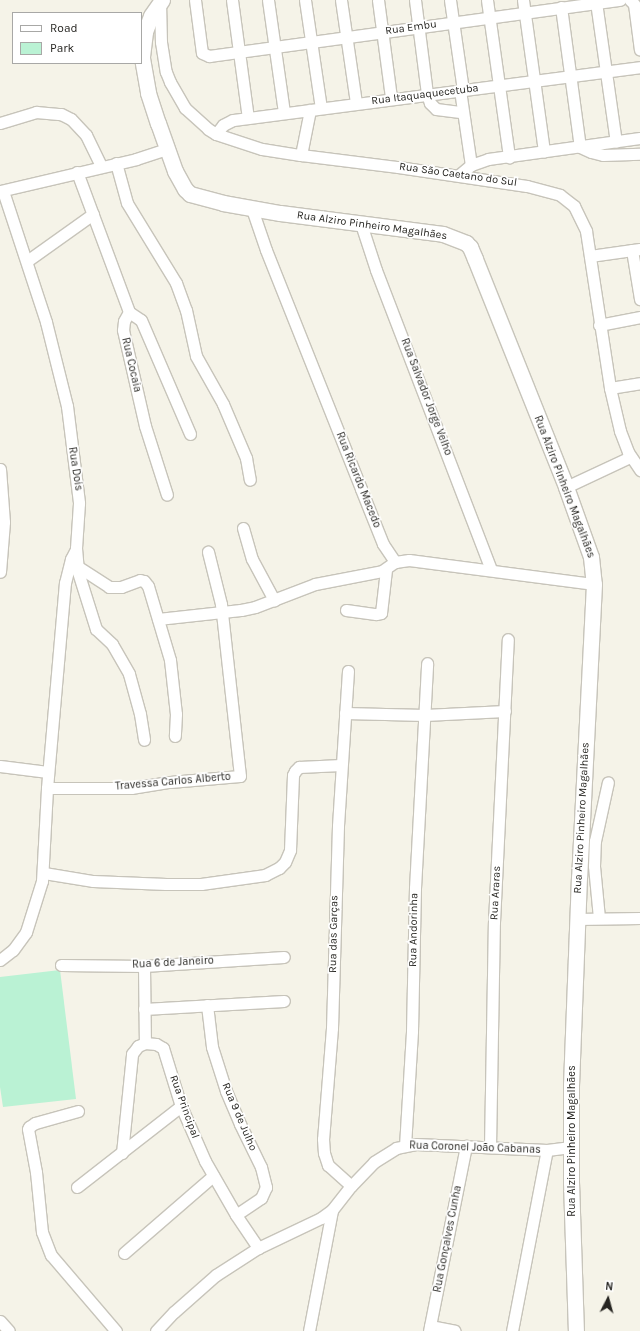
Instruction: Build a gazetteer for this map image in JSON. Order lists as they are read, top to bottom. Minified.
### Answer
{"streets":{"street":["Rua Embu","Rua Itaquaquecetuba","Rua São Caetano do Sul","Rua Alziro Pinheiro Magalhães","Rua Cocaia","Rua Salvador Jorge Velho","Rua Dois","Rua Ricardo Macedo","Travessa Carlos Alberto","Rua Araras","Rua Andorinha","Rua das Garças","Rua 6 de Janeiro","Rua Principal","Rua 9 de Julho","Rua Coronel João Cabanas","Rua Gonçalves Cunha"]},"crossings":[["Rua Itaquaquecetuba","Rua São Caetano do Sul"],["Rua São Caetano do Sul","Rua Alziro Pinheiro Magalhães"],["Rua Alziro Pinheiro Magalhães","Rua Salvador Jorge Velho"],["Rua Alziro Pinheiro Magalhães","Rua Ricardo Macedo"],["Rua Alziro Pinheiro Magalhães","Rua Coronel João Cabanas"],["Rua Araras","Rua Coronel João Cabanas"],["Rua Andorinha","Rua Coronel João Cabanas"],["Rua das Garças","Rua Coronel João Cabanas"],["Rua Principal","Rua 9 de Julho"],["Rua Principal","Rua Coronel João Cabanas"],["Rua Coronel João Cabanas","Rua Gonçalves Cunha"]],"legend":["Road","Park"],"north":"top"}
